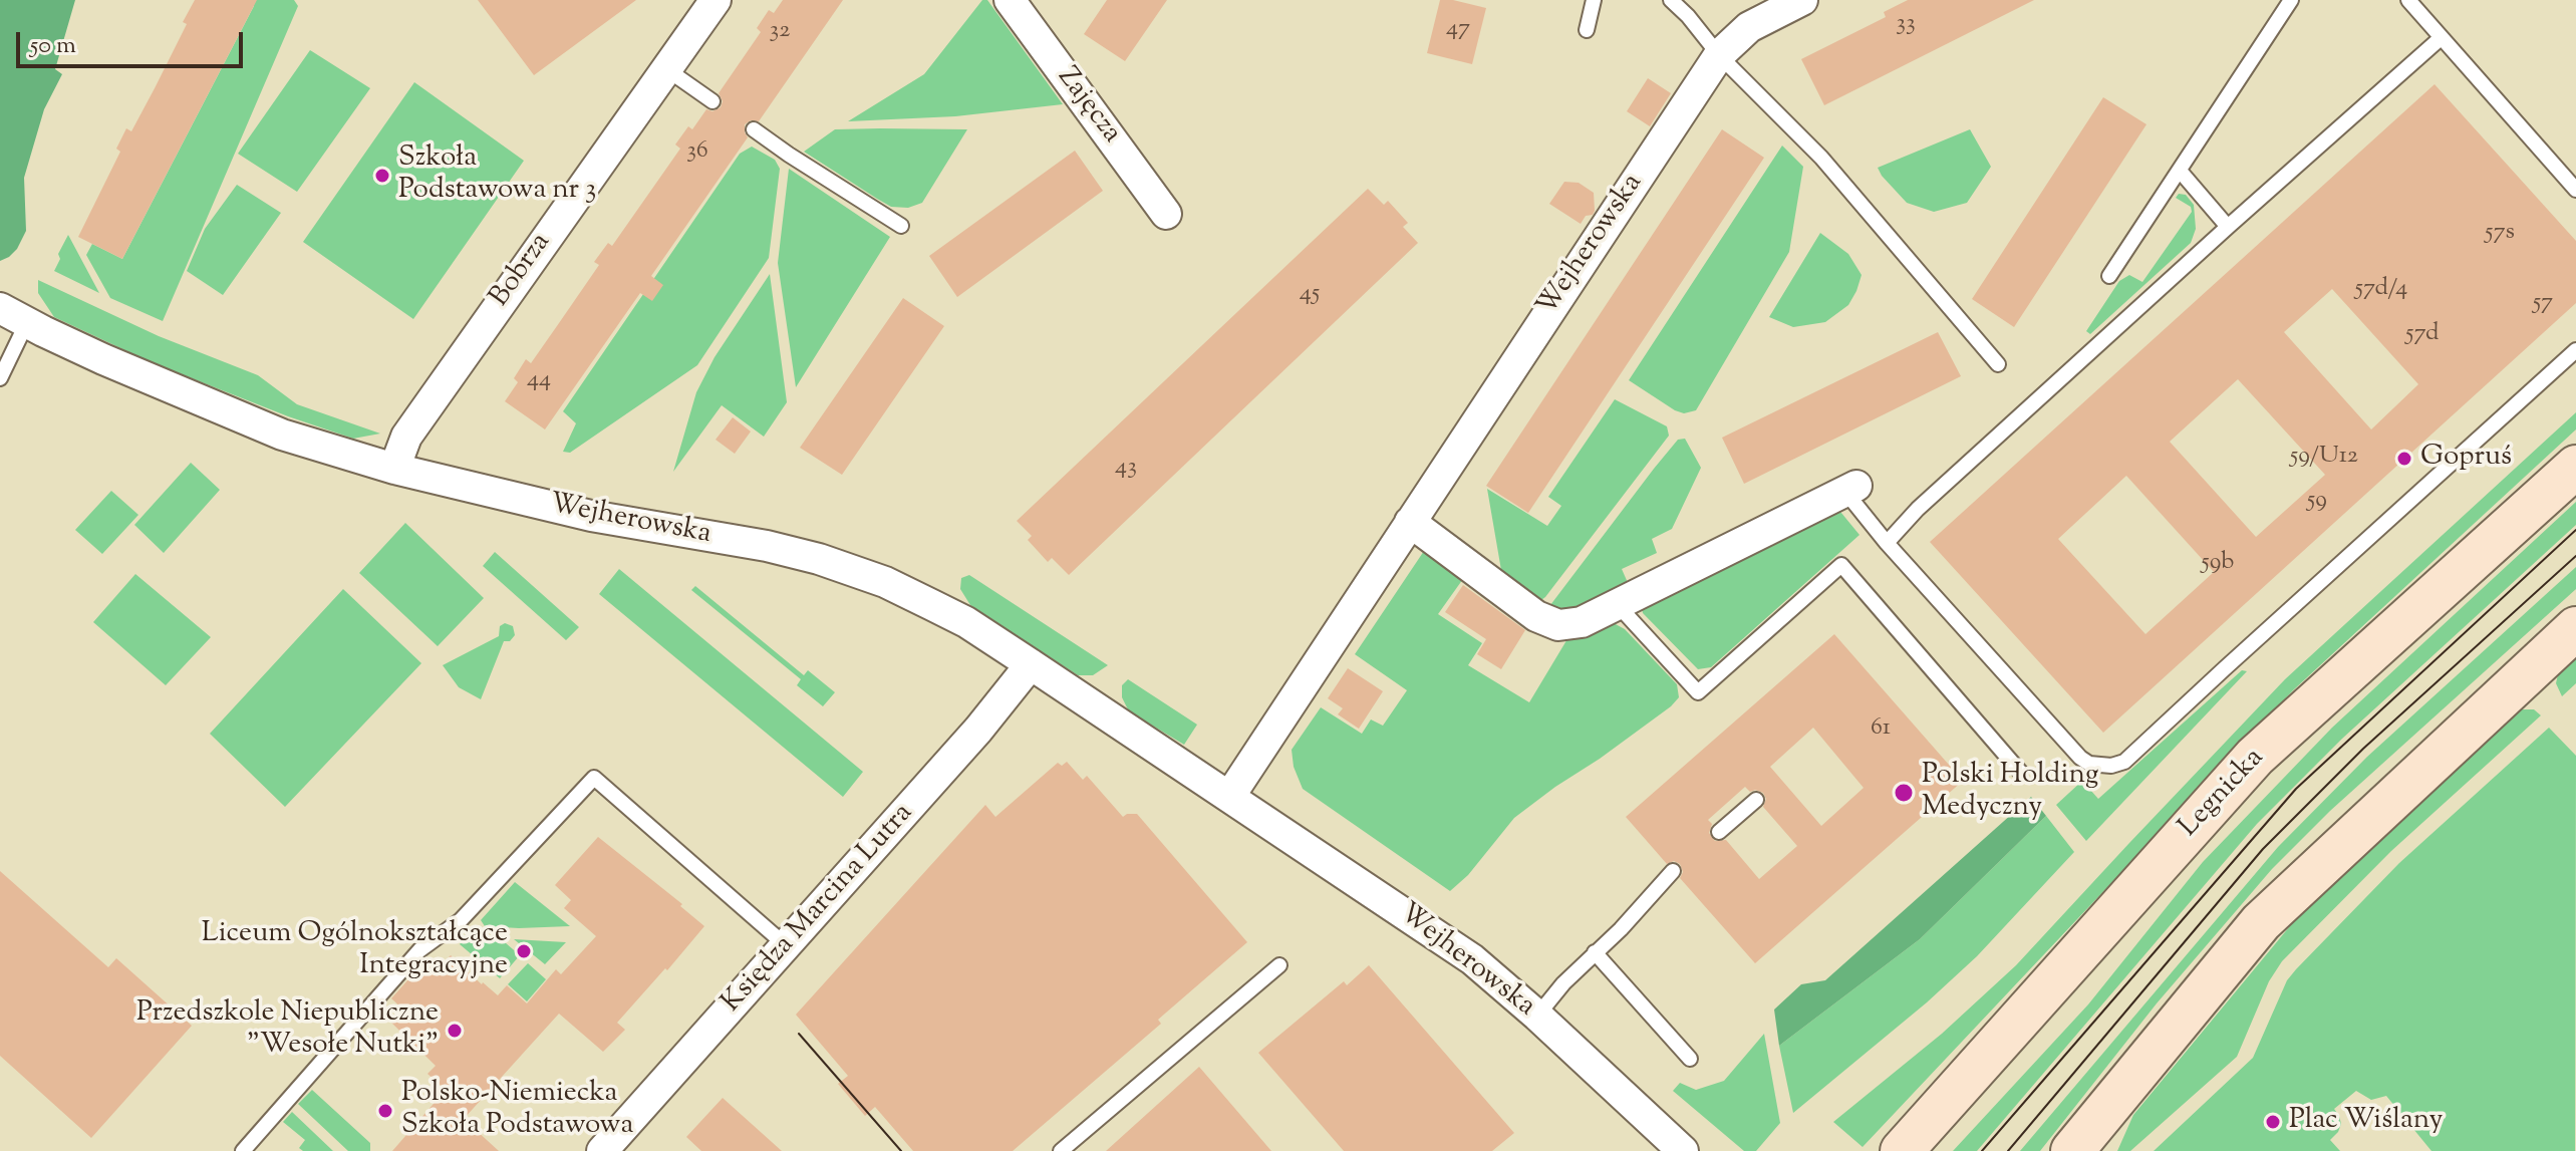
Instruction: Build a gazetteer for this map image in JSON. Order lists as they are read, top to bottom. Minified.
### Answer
{"streets":{"main road":["Legnicka"],"street":["Zajęcza","Wejherowska","Bobrza","Księdza Marcina Lutra"]},"crossings":[["Wejherowska","Bobrza"],["Wejherowska","Księdza Marcina Lutra"]],"places":["Szkoła Podstawowa nr 3","Gopruś","Polski Holding Medyczny","Liceum Ogólnokształcące Integracyjne","Przedszkole Niepubliczne \"Wesołe Nutki\"","Polsko-Niemiecka Szkoła Podstawowa","Plac Wiślany"],"house_numbers":["33","47","32","36","57s","57d/4","45","57","57d","44","59/U12","43","59","59b","61"],"scale_bar":"50 m"}
